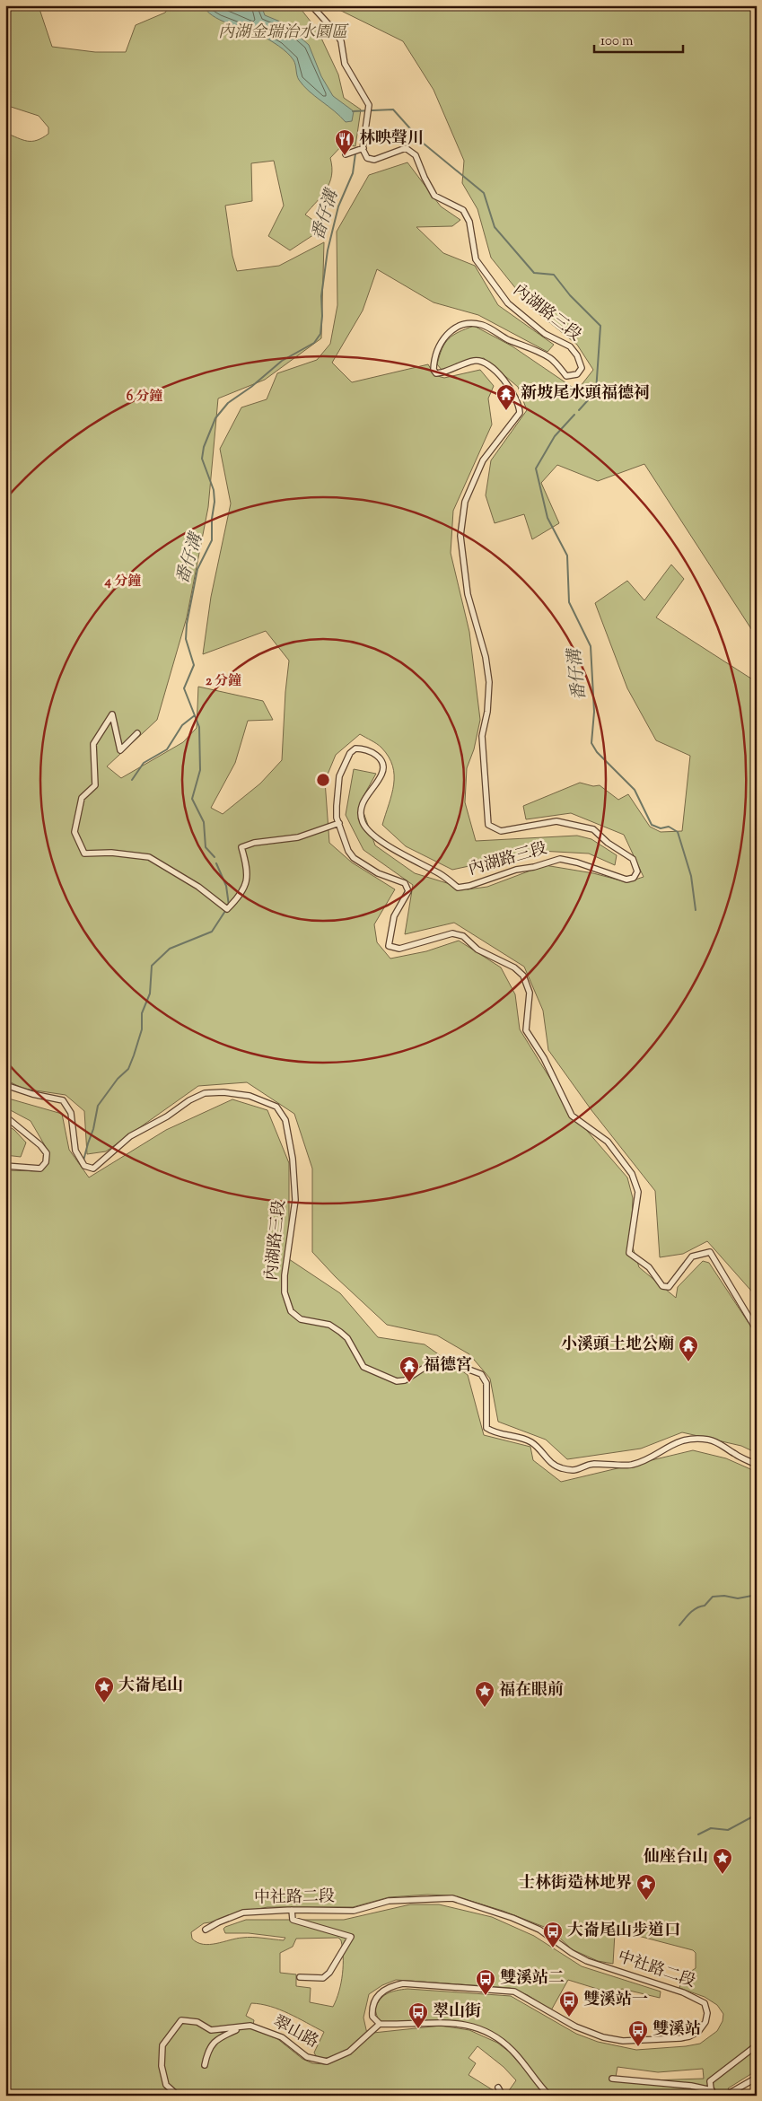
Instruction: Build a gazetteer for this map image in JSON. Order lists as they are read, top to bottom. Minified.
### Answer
{"streets":{"street":["內湖路三段","中社路二段","翠山路"]},"crossings":[["中社路二段","翠山路"]],"water":["番仔溝"],"parks":["內湖金瑞治水園區"],"places":{"restaurant":["林映聲川"],"temple":["新坡尾水頭福德祠","小溪頭土地公廟","福德宮"],"place":["大崙尾山","福在眼前","仙座台山","士林街造林地界"],"bus stop":["大崙尾山步道口","雙溪站二","雙溪站一","翠山街","雙溪站"]},"scale_bar":"100 m","rings":["6 分鐘","4 分鐘","2 分鐘"]}
